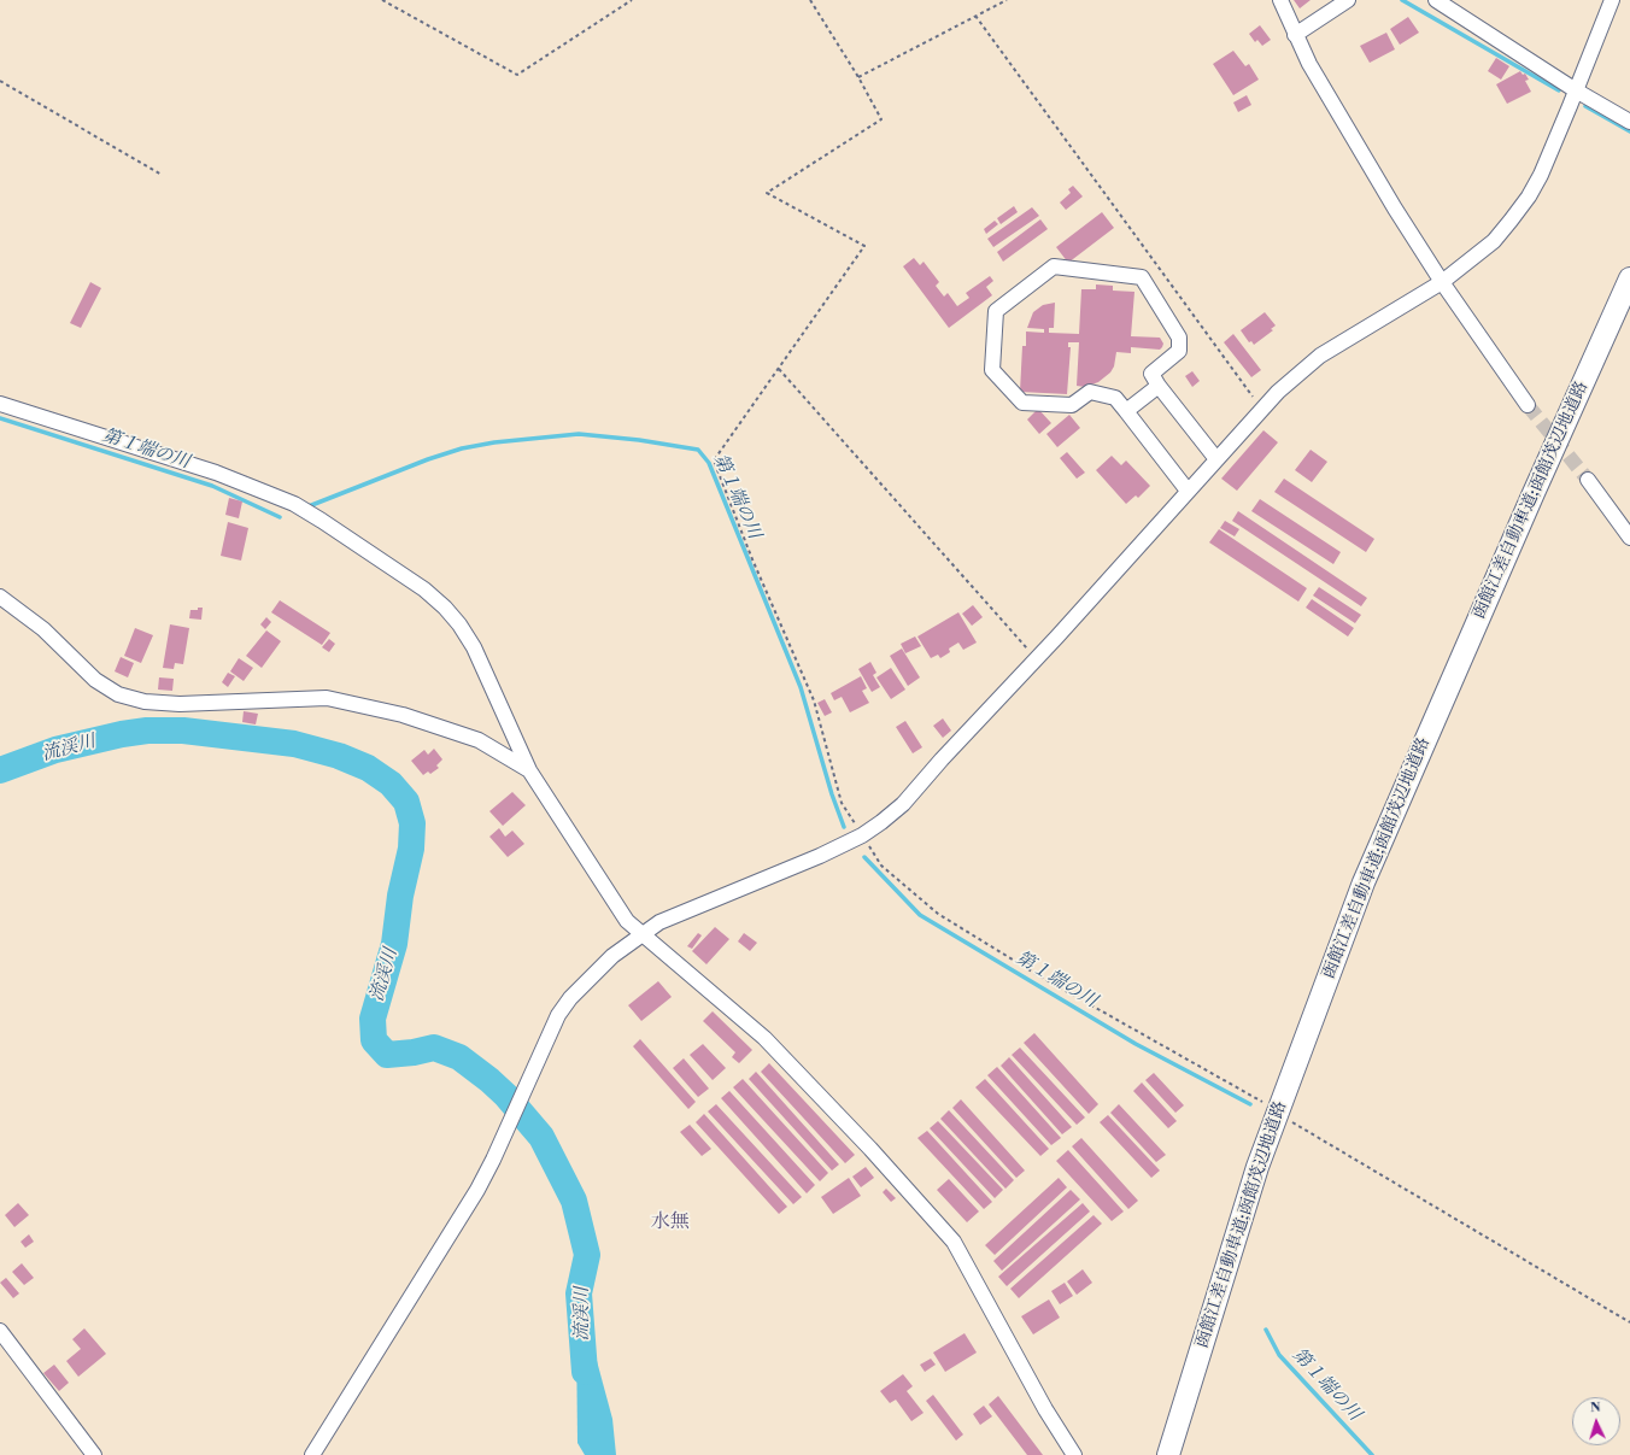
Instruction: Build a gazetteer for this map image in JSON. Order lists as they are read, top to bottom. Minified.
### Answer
{"streets":{"highway":["函館江差自動車道;函館茂辺地道路"]},"districts":["水無"],"water":["第１端の川","流渓川"],"north":"top"}
